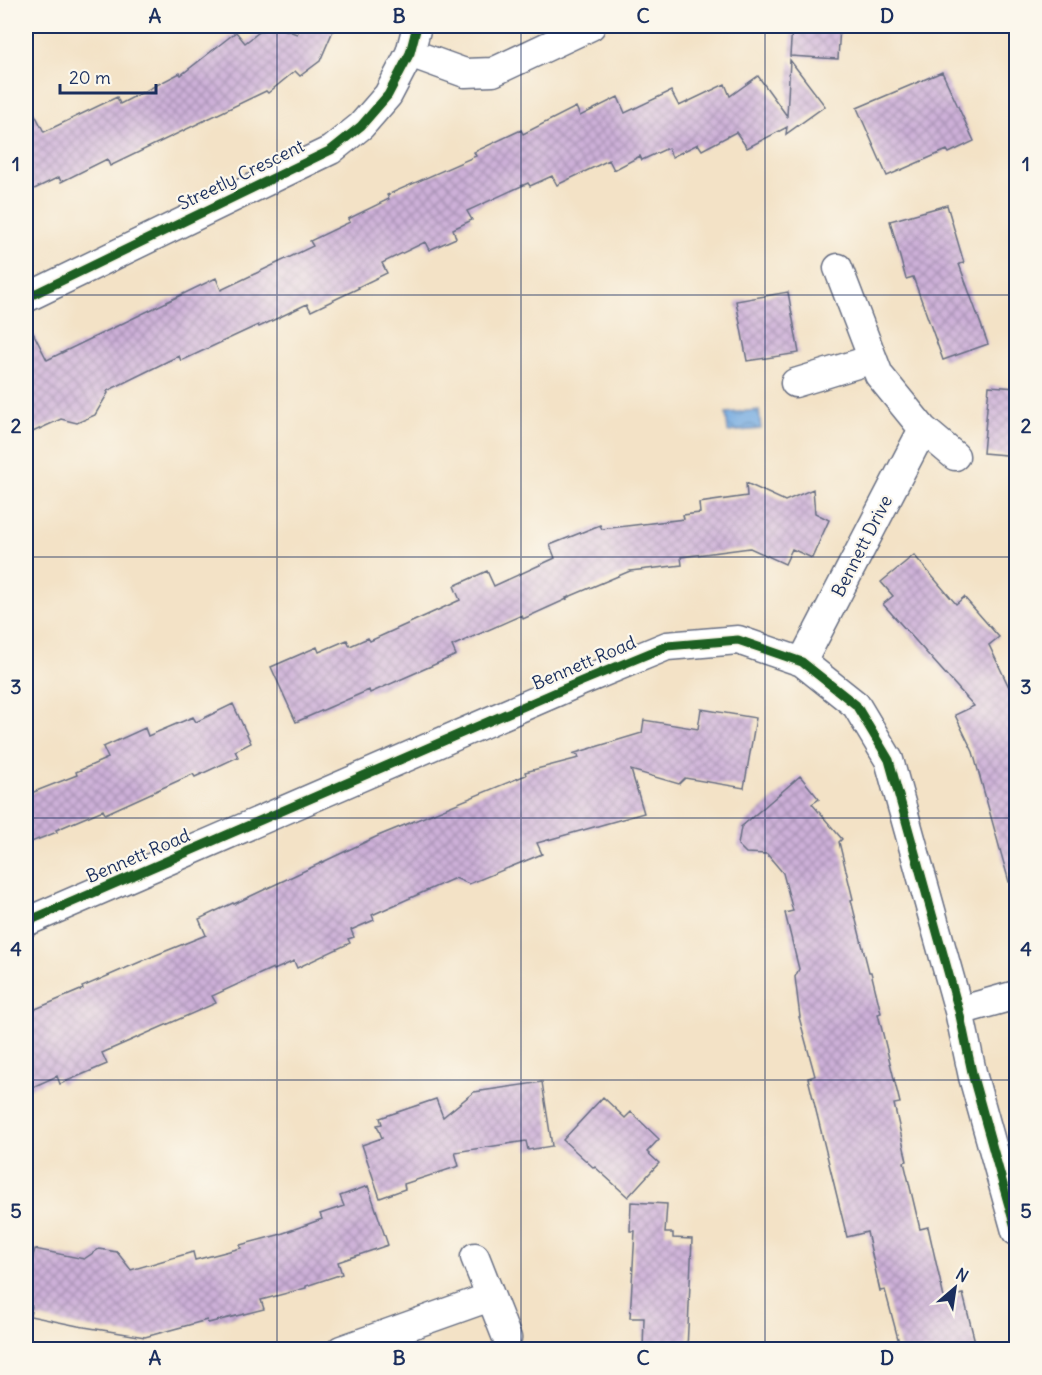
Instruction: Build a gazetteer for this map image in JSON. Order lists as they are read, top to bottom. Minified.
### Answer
{"streets":{"street":["Streetly Crescent","Bennett Drive","Bennett Road"]},"crossings":[["Bennett Drive","Bennett Road"]],"scale_bar":"20 m","north":"top right","grid":{"columns":["A","B","C","D"],"rows":["1","2","3","4","5"]}}
